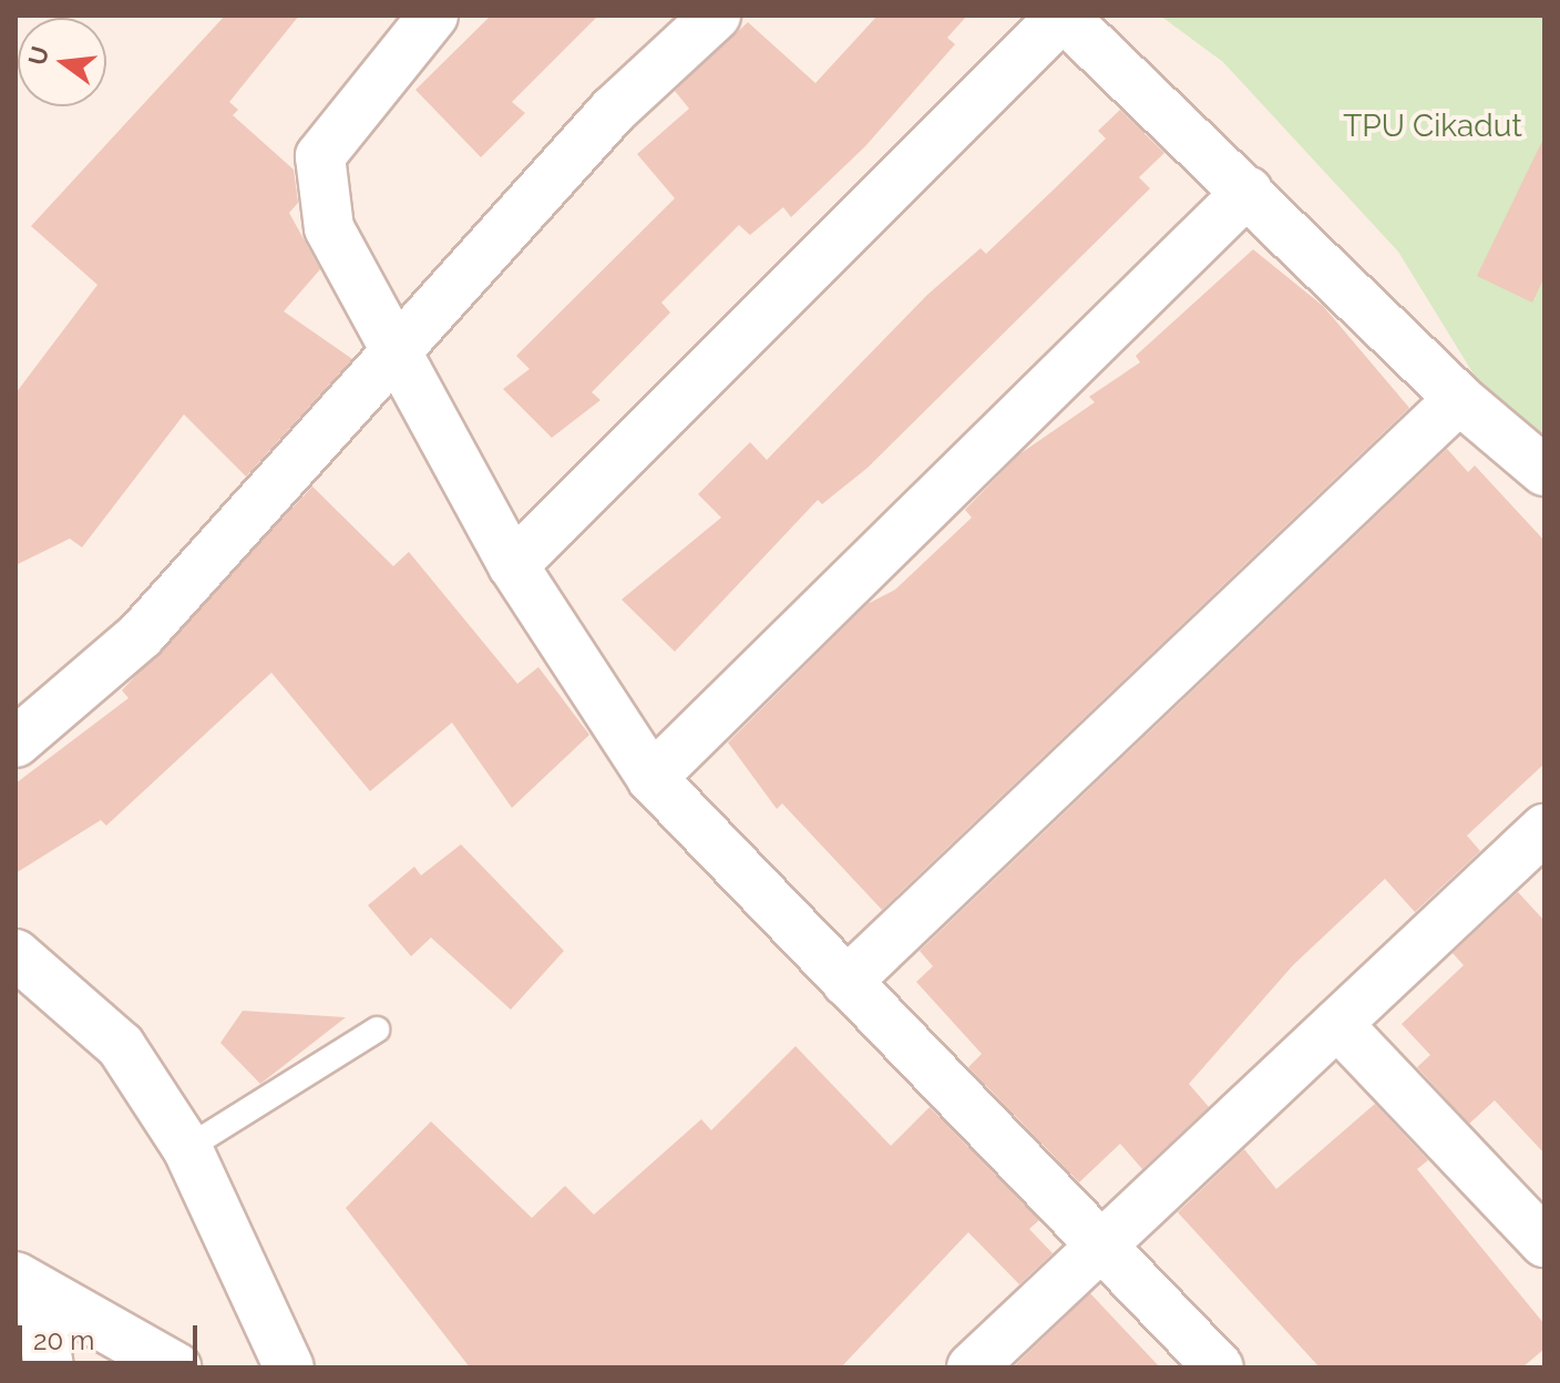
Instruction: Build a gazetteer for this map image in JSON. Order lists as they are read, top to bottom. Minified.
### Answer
{"parks":["TPU Cikadut"],"scale_bar":"20 m","north":"left"}
